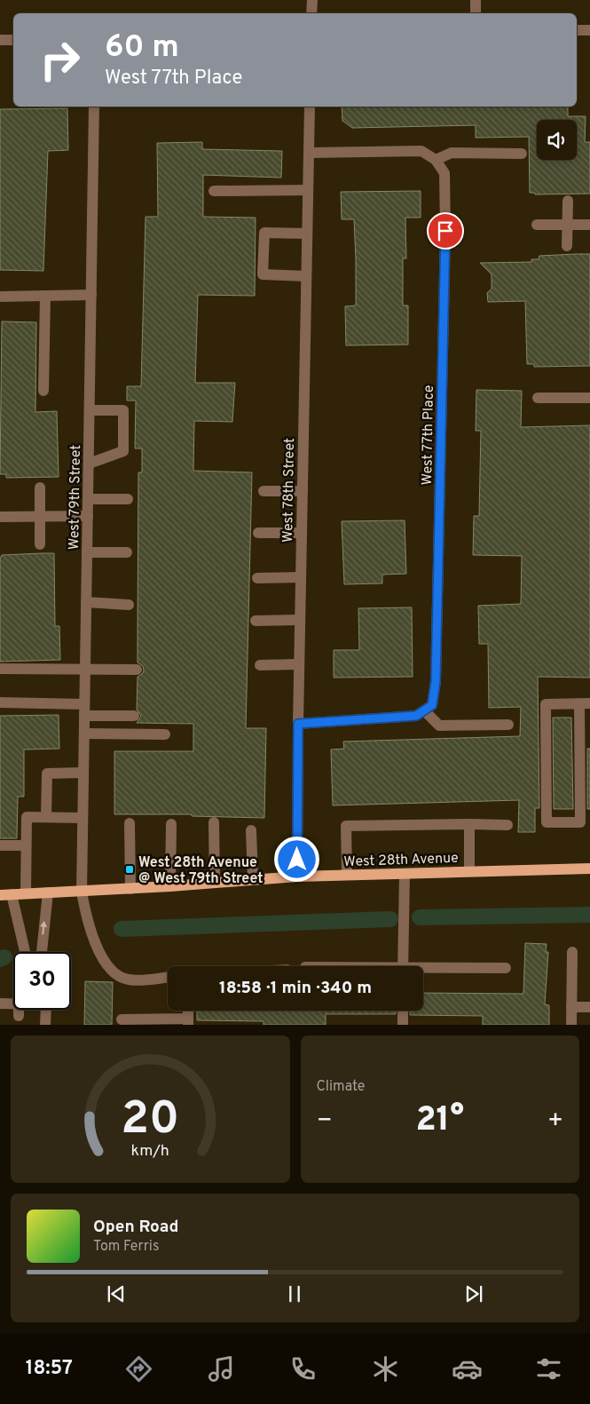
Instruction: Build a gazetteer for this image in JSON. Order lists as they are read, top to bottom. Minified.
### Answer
{"streets":{"main road":["West 28th Avenue"],"street":["West 77th Place","West 78th Street","West 79th Street"]},"crossings":[["West 78th Street","West 28th Avenue"],["West 79th Street","West 28th Avenue"]],"places":{"transit":["West 28th Avenue @ West 79th Street"]},"page":{"turn":["60 m","West 77th Place"],"limit":"30","trip":"18:58 · 1 min · 340 m","tile":"Climate","heat":["−","21°","+"],"song":["Open Road","Tom Ferris"],"tabs":"18:57","gauge":["20","km/h"]}}
